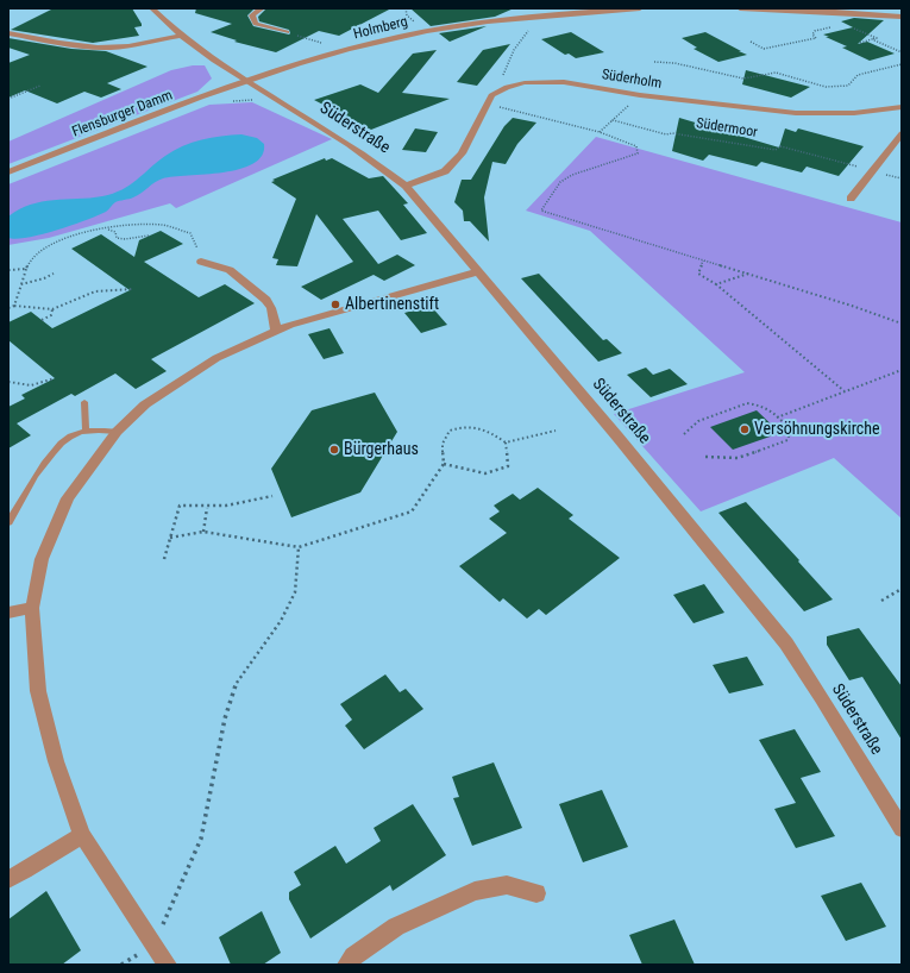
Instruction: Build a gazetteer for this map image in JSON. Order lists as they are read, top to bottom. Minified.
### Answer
{"streets":{"street":["Holmberg","Süderholm","Flensburger Damm","Süderstraße"],"path":["Südermoor"]},"crossings":[["Holmberg","Flensburger Damm"],["Holmberg","Süderstraße"],["Flensburger Damm","Süderstraße"]],"places":["Albertinenstift","Versöhnungskirche","Bürgerhaus"]}
